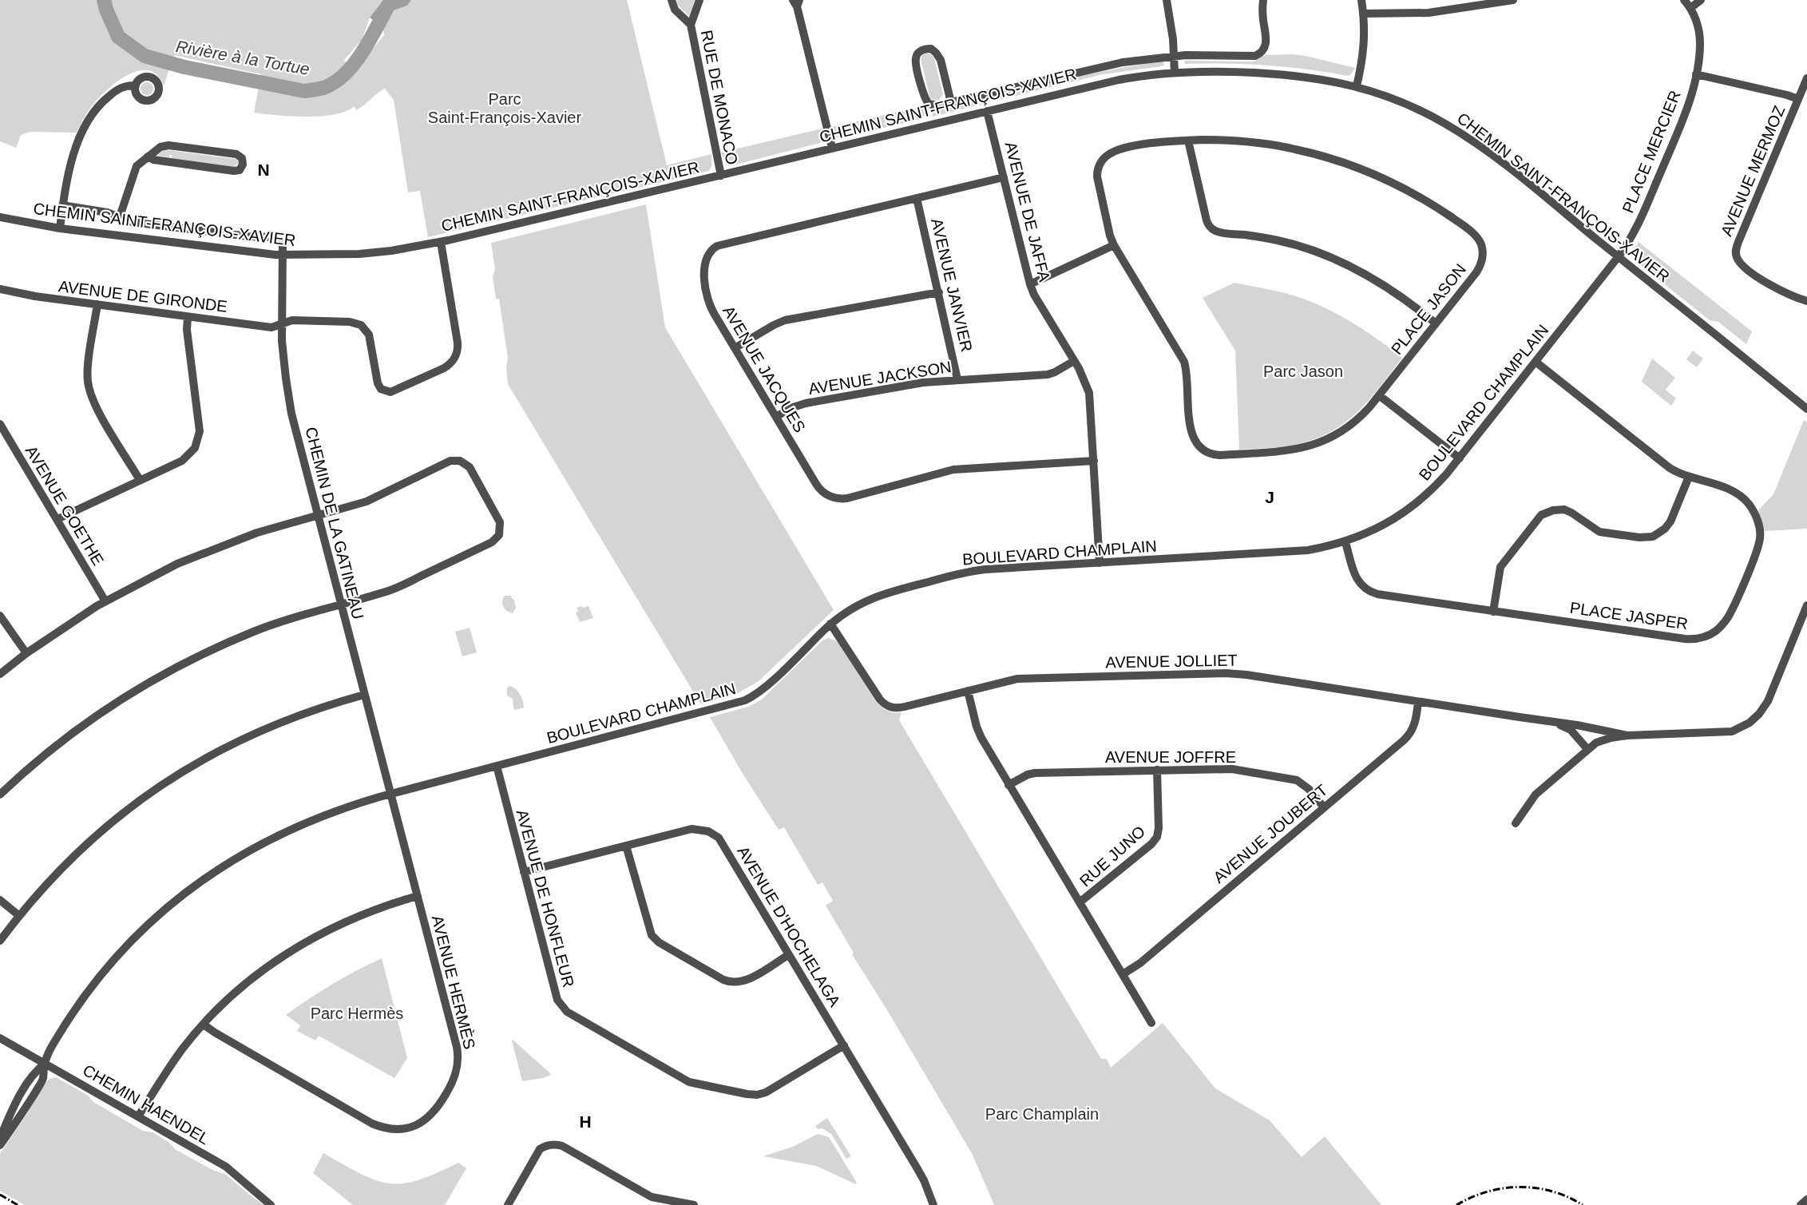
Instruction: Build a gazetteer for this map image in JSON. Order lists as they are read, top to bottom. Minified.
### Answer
{"streets":{"street":["RUE DE MONACO","CHEMIN SAINT-FRANÇOIS-XAVIER","PLACE MERCIER","AVENUE MERMOZ","AVENUE DE JAFFA","AVENUE JANVIER","AVENUE DE GIRONDE","PLACE JASON","AVENUE JACQUES","AVENUE JACKSON","BOULEVARD CHAMPLAIN","AVENUE GOETHE","CHEMIN DE LA GATINEAU","PLACE JASPER","AVENUE JOLLIET","AVENUE JOFFRE","AVENUE JOUBERT","RUE JUNO","AVENUE DE HONFLEUR","AVENUE D'HOCHELAGA","AVENUE HERMÈS","CHEMIN HAENDEL"]},"crossings":[["RUE DE MONACO","CHEMIN SAINT-FRANÇOIS-XAVIER"],["CHEMIN SAINT-FRANÇOIS-XAVIER","PLACE MERCIER"],["CHEMIN SAINT-FRANÇOIS-XAVIER","AVENUE DE JAFFA"],["CHEMIN SAINT-FRANÇOIS-XAVIER","AVENUE DE GIRONDE"],["CHEMIN SAINT-FRANÇOIS-XAVIER","BOULEVARD CHAMPLAIN"],["CHEMIN SAINT-FRANÇOIS-XAVIER","CHEMIN DE LA GATINEAU"],["PLACE MERCIER","BOULEVARD CHAMPLAIN"],["AVENUE DE JAFFA","AVENUE JACQUES"],["AVENUE DE JAFFA","AVENUE JACKSON"],["AVENUE DE JAFFA","BOULEVARD CHAMPLAIN"],["AVENUE JANVIER","AVENUE JACQUES"],["AVENUE JANVIER","AVENUE JACKSON"],["AVENUE DE GIRONDE","CHEMIN DE LA GATINEAU"],["AVENUE JACQUES","AVENUE JACKSON"],["BOULEVARD CHAMPLAIN","CHEMIN DE LA GATINEAU"],["BOULEVARD CHAMPLAIN","PLACE JASPER"],["BOULEVARD CHAMPLAIN","AVENUE JOLLIET"],["BOULEVARD CHAMPLAIN","AVENUE DE HONFLEUR"],["BOULEVARD CHAMPLAIN","AVENUE HERMÈS"],["BOULEVARD CHAMPLAIN","CHEMIN HAENDEL"],["CHEMIN DE LA GATINEAU","AVENUE HERMÈS"],["AVENUE JOLLIET","AVENUE JOUBERT"],["AVENUE JOFFRE","AVENUE JOUBERT"],["AVENUE JOFFRE","RUE JUNO"],["AVENUE DE HONFLEUR","AVENUE D'HOCHELAGA"]],"districts":["N","J","H"],"water":["Rivière à la Tortue"],"parks":["Parc Saint-François-Xavier","Parc Jason","Parc Hermès","Parc Champlain"]}
